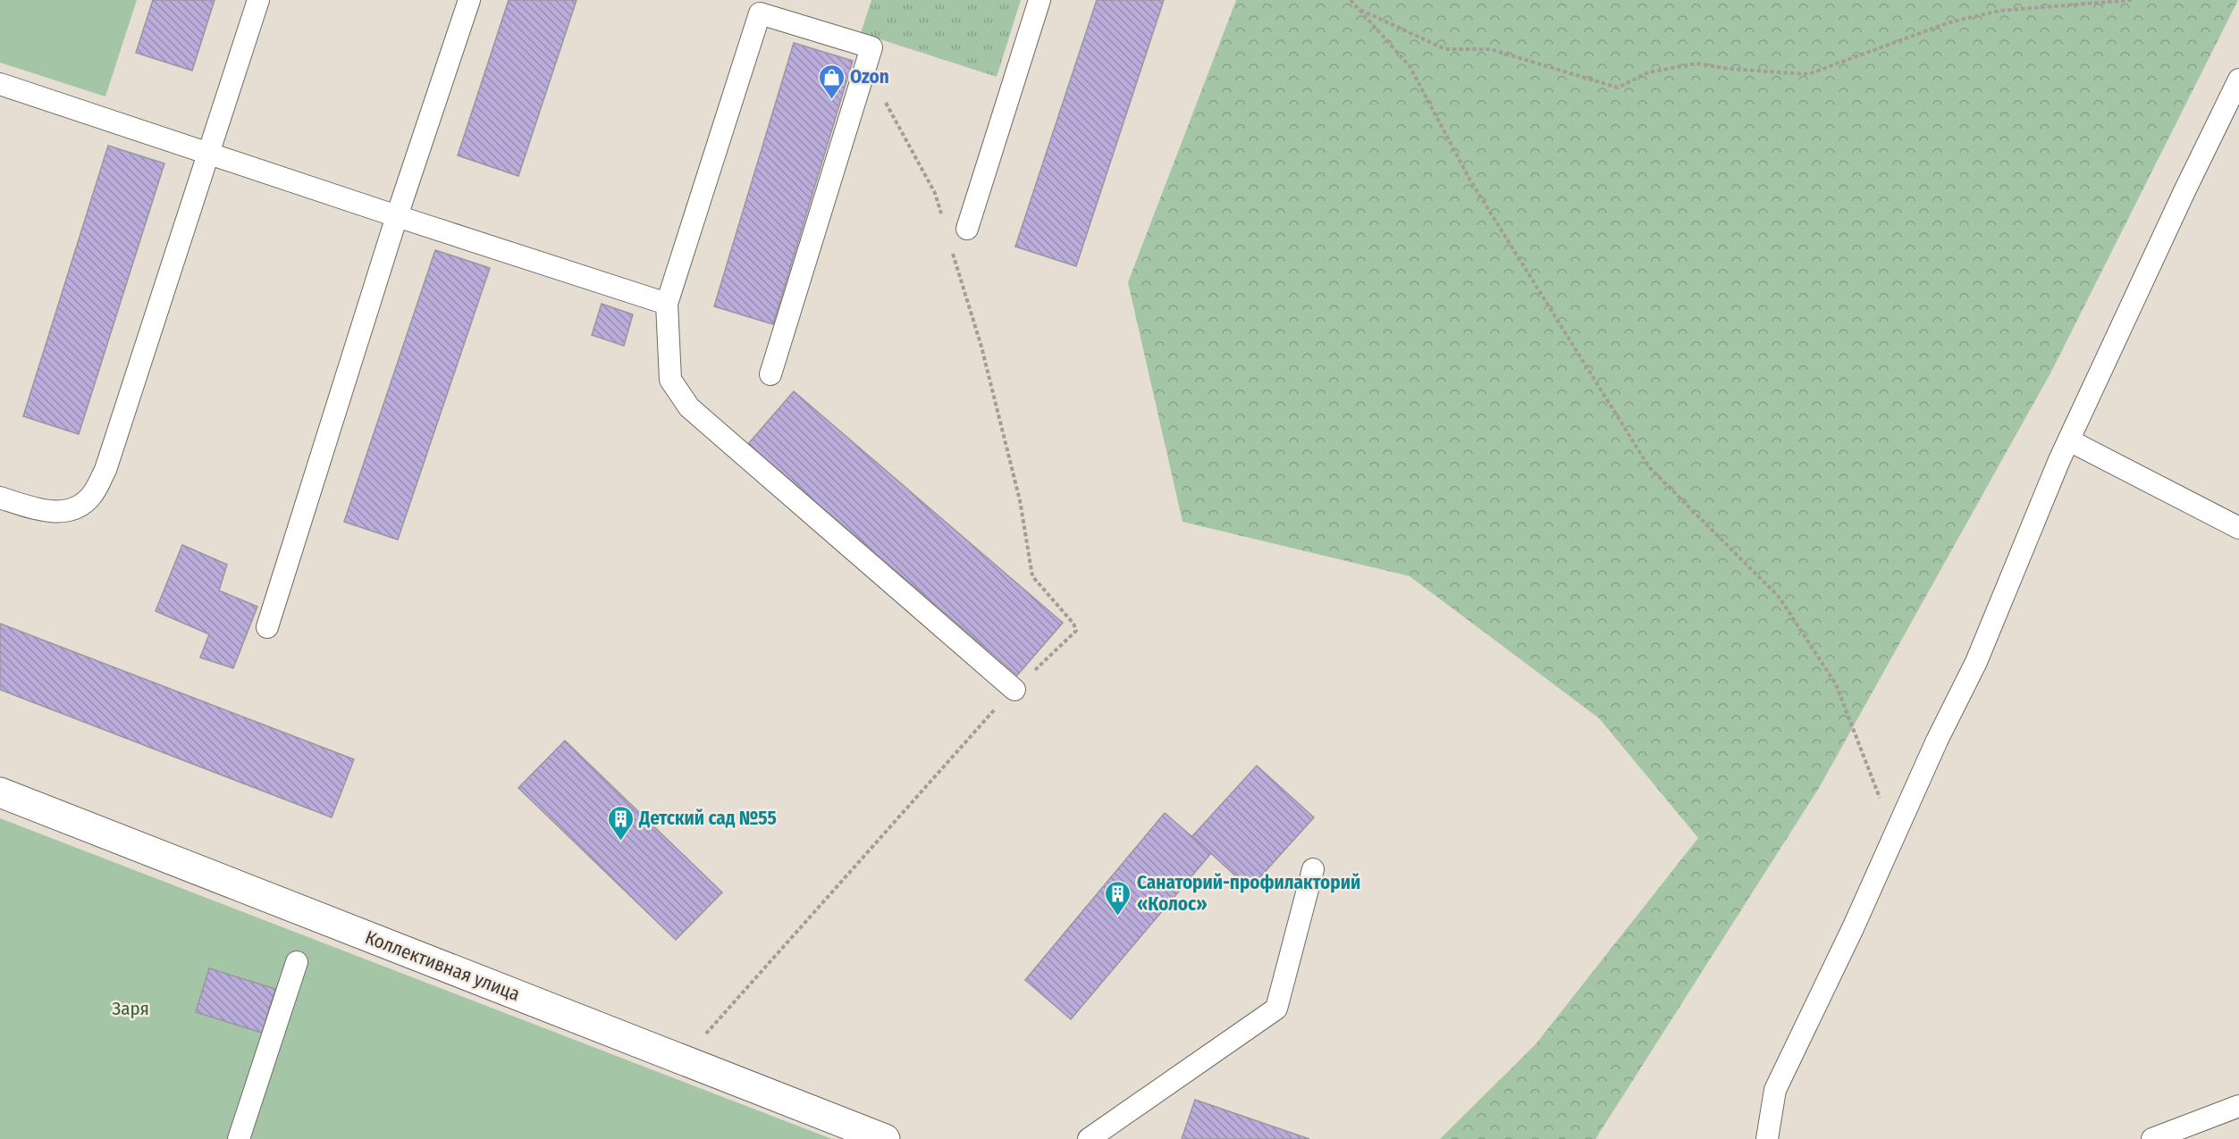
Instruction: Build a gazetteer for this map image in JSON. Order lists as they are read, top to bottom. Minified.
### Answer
{"streets":{"street":["Коллективная улица"]},"parks":["Заря"],"places":{"shop":["Ozon"],"building":["Детский сад №55","Санаторий-профилакторий «Колос»"]}}
